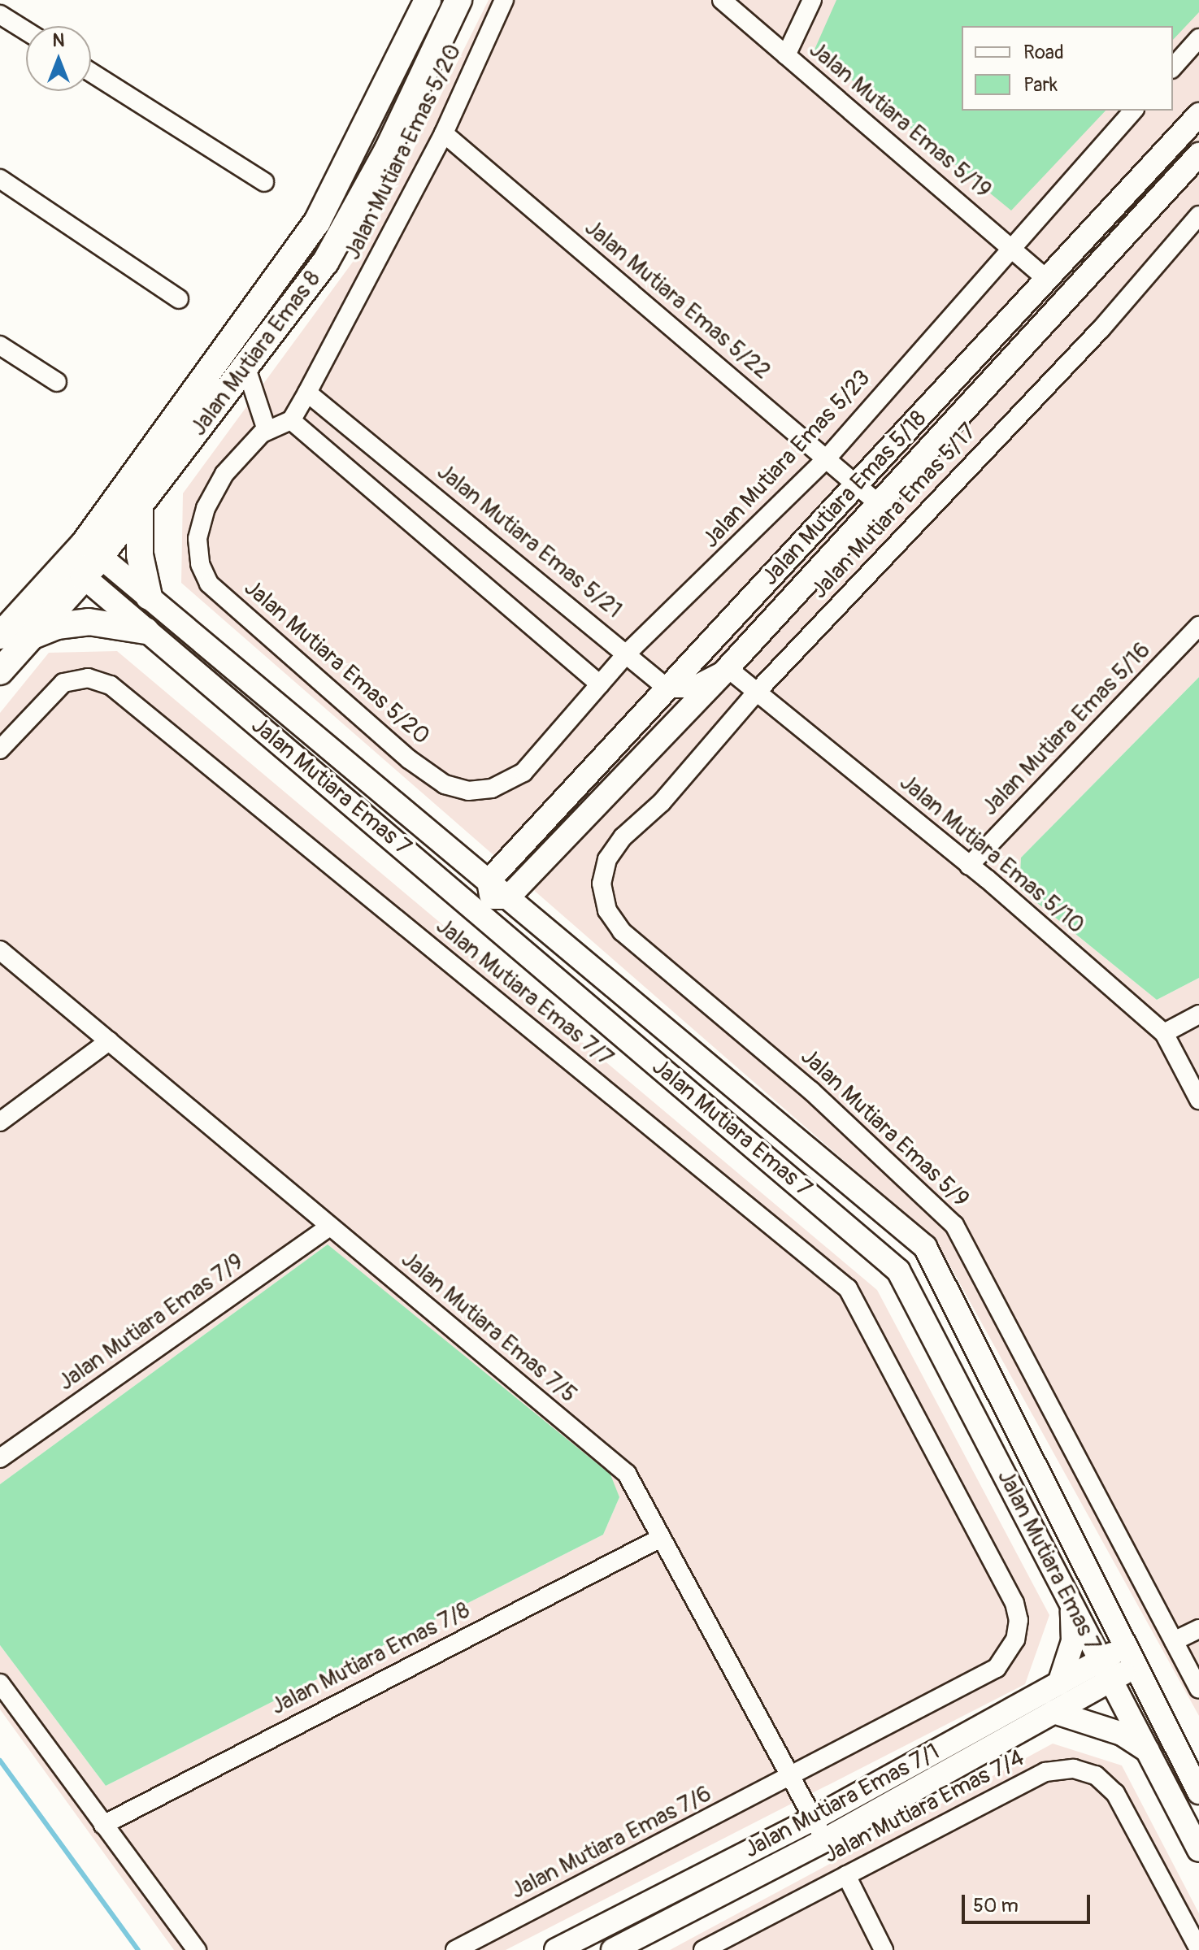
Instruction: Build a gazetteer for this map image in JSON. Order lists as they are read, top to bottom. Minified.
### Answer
{"streets":{"main road":["Jalan Mutiara Emas 8"],"street":["Jalan Mutiara Emas 5/19","Jalan Mutiara Emas 5/20","Jalan Mutiara Emas 5/22","Jalan Mutiara Emas 5/23","Jalan Mutiara Emas 5/18","Jalan Mutiara Emas 5/17","Jalan Mutiara Emas 5/21","Jalan Mutiara Emas 5/16","Jalan Mutiara Emas 7","Jalan Mutiara Emas 5/10","Jalan Mutiara Emas 7/7","Jalan Mutiara Emas 5/9","Jalan Mutiara Emas 7/9","Jalan Mutiara Emas 7/5","Jalan Mutiara Emas 7/8","Jalan Mutiara Emas 7/1","Jalan Mutiara Emas 7/4","Jalan Mutiara Emas 7/6"]},"crossings":[["Jalan Mutiara Emas 5/19","Jalan Mutiara Emas 5/23"],["Jalan Mutiara Emas 5/19","Jalan Mutiara Emas 5/18"],["Jalan Mutiara Emas 5/20","Jalan Mutiara Emas 5/22"],["Jalan Mutiara Emas 5/20","Jalan Mutiara Emas 5/23"],["Jalan Mutiara Emas 5/20","Jalan Mutiara Emas 5/21"],["Jalan Mutiara Emas 5/22","Jalan Mutiara Emas 5/23"],["Jalan Mutiara Emas 5/22","Jalan Mutiara Emas 5/18"],["Jalan Mutiara Emas 8","Jalan Mutiara Emas 7"],["Jalan Mutiara Emas 5/23","Jalan Mutiara Emas 5/21"],["Jalan Mutiara Emas 5/18","Jalan Mutiara Emas 5/21"],["Jalan Mutiara Emas 5/18","Jalan Mutiara Emas 7"],["Jalan Mutiara Emas 5/18","Jalan Mutiara Emas 5/10"],["Jalan Mutiara Emas 5/17","Jalan Mutiara Emas 5/10"],["Jalan Mutiara Emas 5/17","Jalan Mutiara Emas 5/9"],["Jalan Mutiara Emas 5/16","Jalan Mutiara Emas 5/10"],["Jalan Mutiara Emas 7","Jalan Mutiara Emas 7/1"],["Jalan Mutiara Emas 7/7","Jalan Mutiara Emas 7/5"],["Jalan Mutiara Emas 7/7","Jalan Mutiara Emas 7/6"],["Jalan Mutiara Emas 7/9","Jalan Mutiara Emas 7/5"],["Jalan Mutiara Emas 7/5","Jalan Mutiara Emas 7/8"],["Jalan Mutiara Emas 7/5","Jalan Mutiara Emas 7/1"],["Jalan Mutiara Emas 7/5","Jalan Mutiara Emas 7/6"]],"legend":["Road","Park"],"scale_bar":"50 m","north":"top"}
